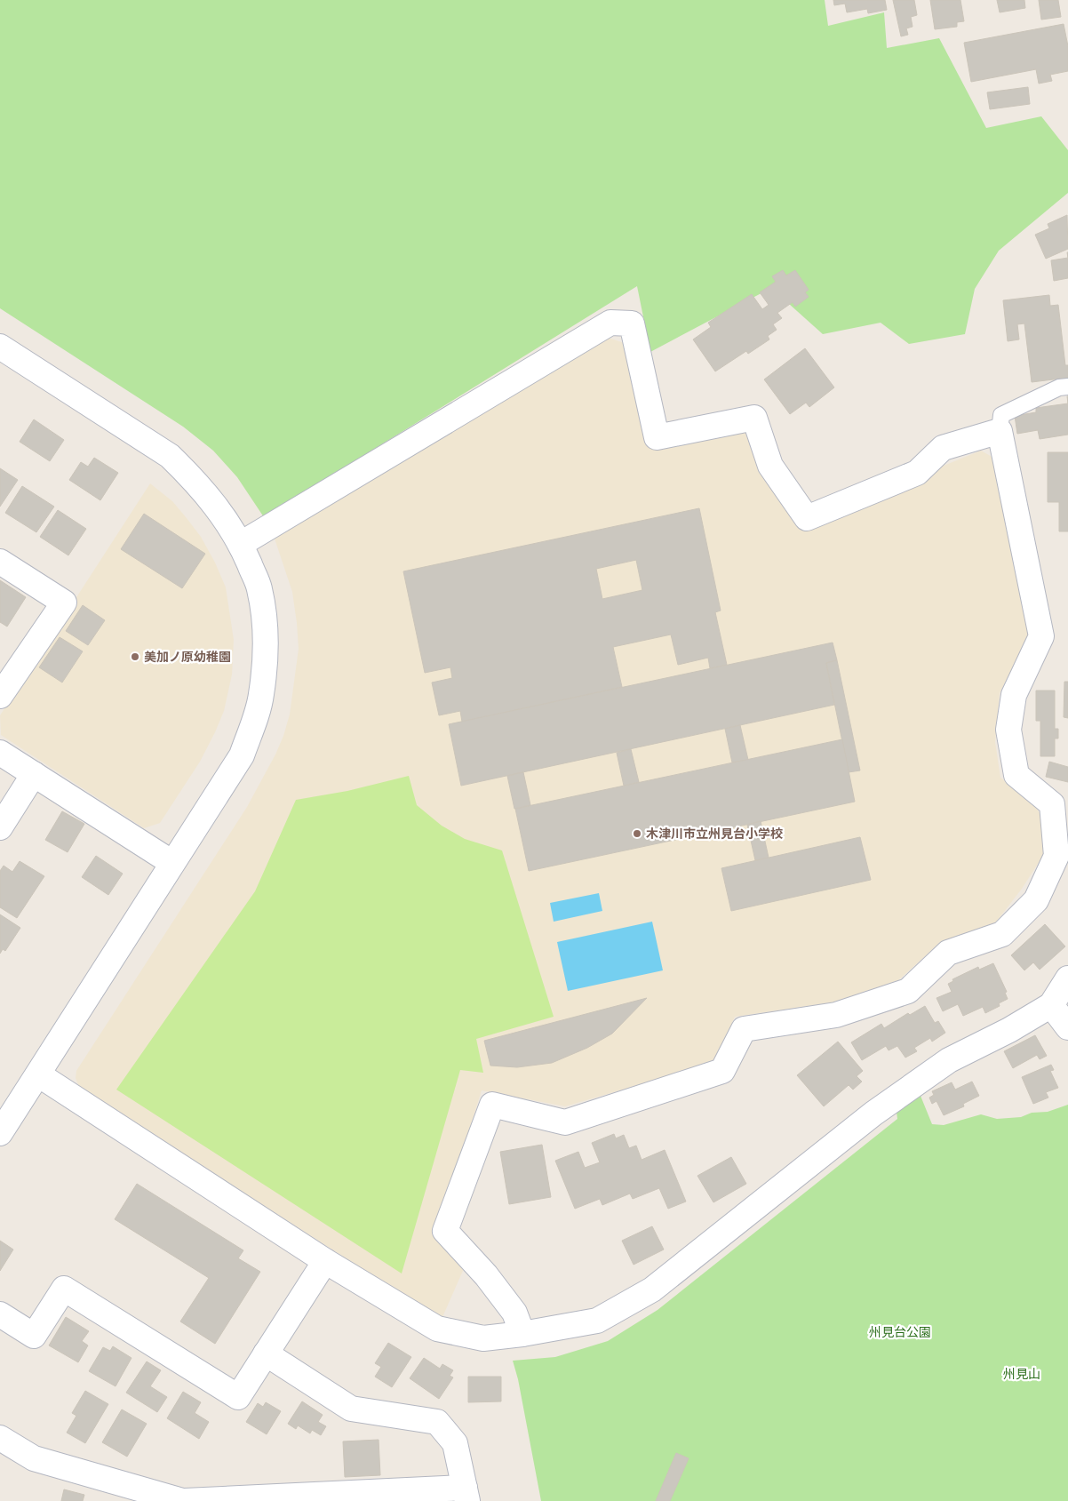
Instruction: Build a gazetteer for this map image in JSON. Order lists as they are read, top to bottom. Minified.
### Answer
{"parks":["州見台公園","州見山"],"places":["美加ノ原幼稚園","木津川市立州見台小学校"]}
